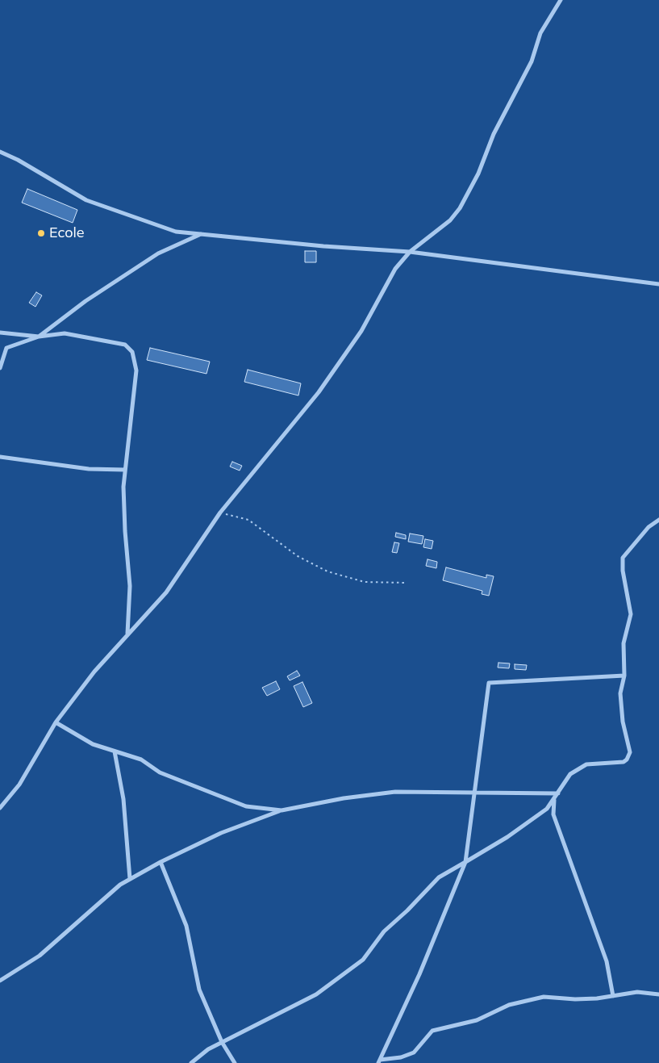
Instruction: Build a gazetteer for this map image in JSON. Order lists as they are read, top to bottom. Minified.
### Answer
{"places":["Ecole"]}
